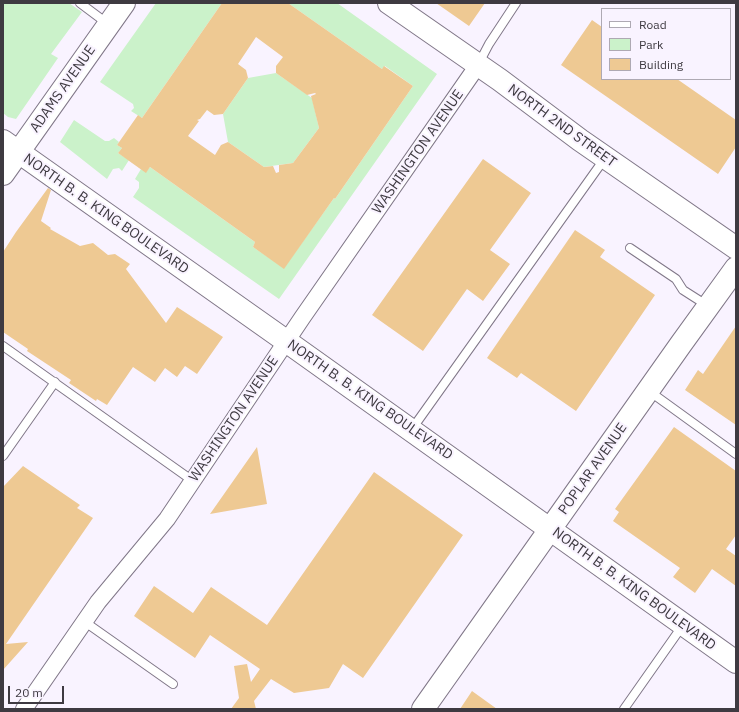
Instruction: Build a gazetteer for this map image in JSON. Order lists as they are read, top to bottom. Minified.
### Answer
{"streets":{"main road":["ADAMS AVENUE","NORTH 2ND STREET","NORTH B. B. KING BOULEVARD","POPLAR AVENUE"],"street":["WASHINGTON AVENUE"]},"crossings":[["ADAMS AVENUE","NORTH B. B. KING BOULEVARD"],["NORTH 2ND STREET","WASHINGTON AVENUE"],["WASHINGTON AVENUE","NORTH B. B. KING BOULEVARD"],["NORTH B. B. KING BOULEVARD","POPLAR AVENUE"]],"legend":["Road","Park","Building"],"scale_bar":"20 m"}
